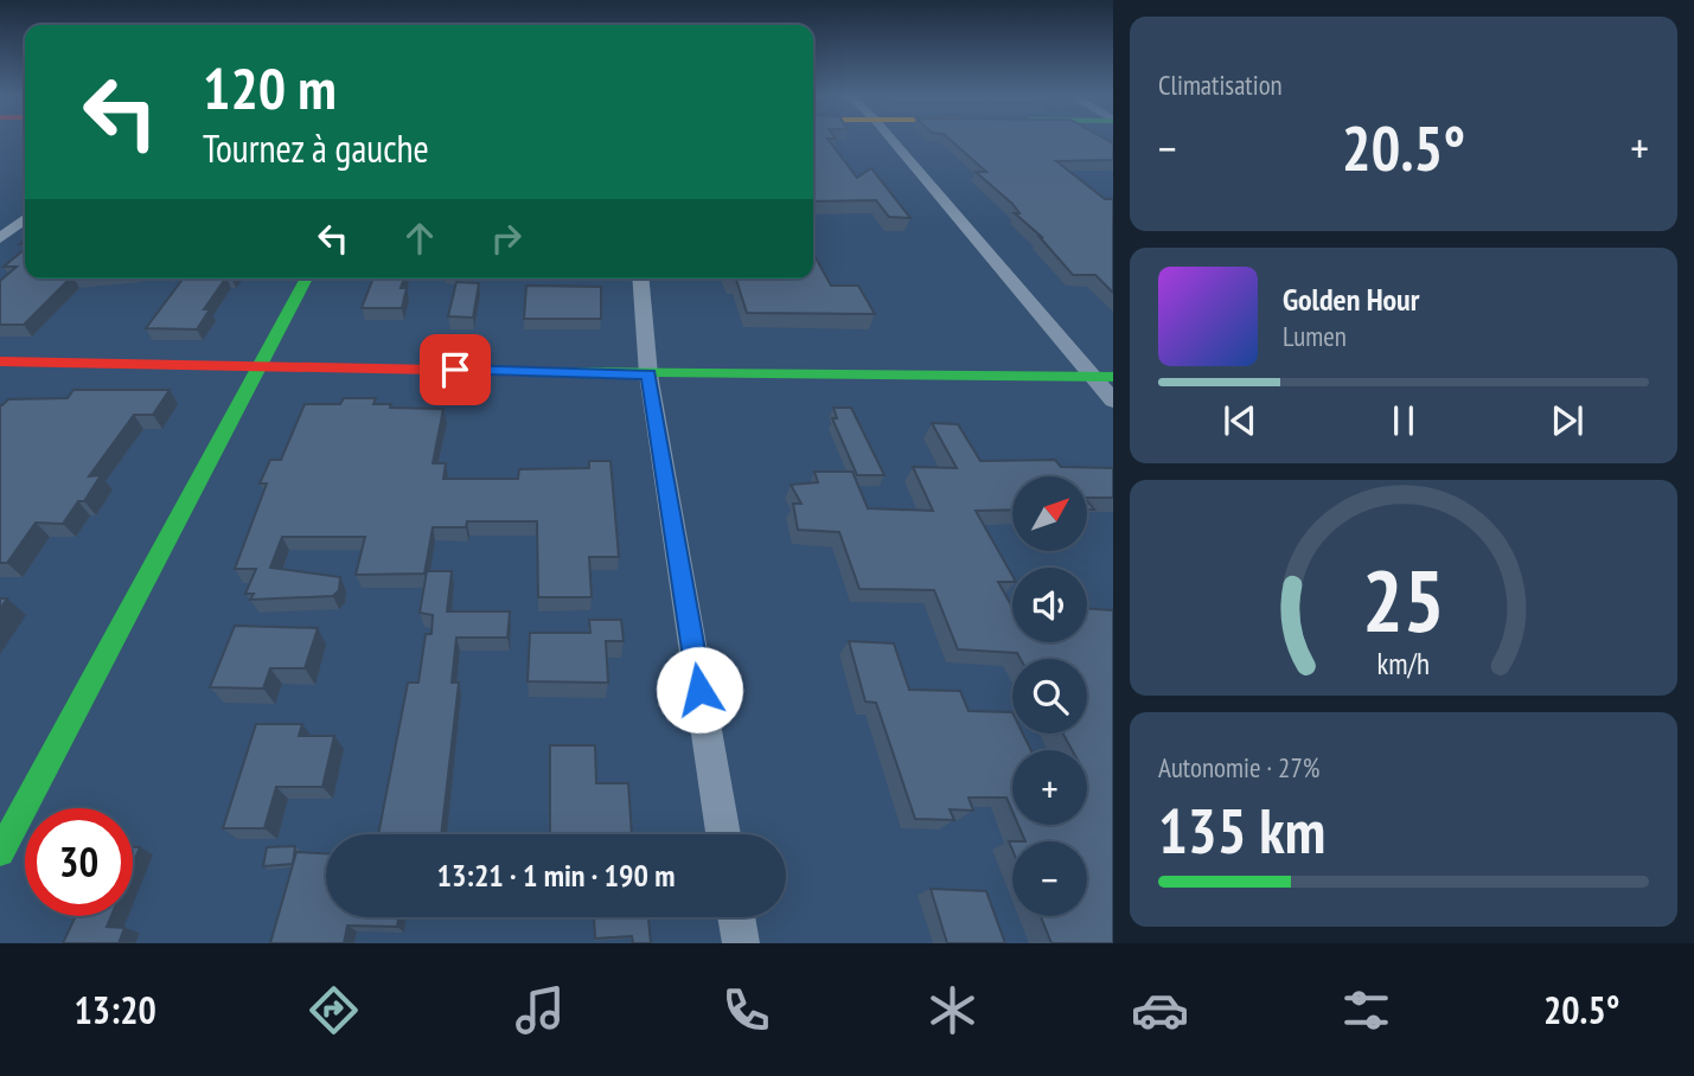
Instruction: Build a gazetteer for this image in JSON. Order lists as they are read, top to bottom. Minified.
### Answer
{"north":"top right","page":{"tile":["Climatisation",["Autonomie · 27%","135 km"]],"turn":["120 m","Tournez à gauche"],"heat":["−","20.5°","+"],"song":["Golden Hour","Lumen"],"map_buttons":["+","−"],"limit":"30","trip":"13:21 · 1 min · 190 m","tabs":["13:20","20.5°"],"gauge":["25","km/h"]}}
